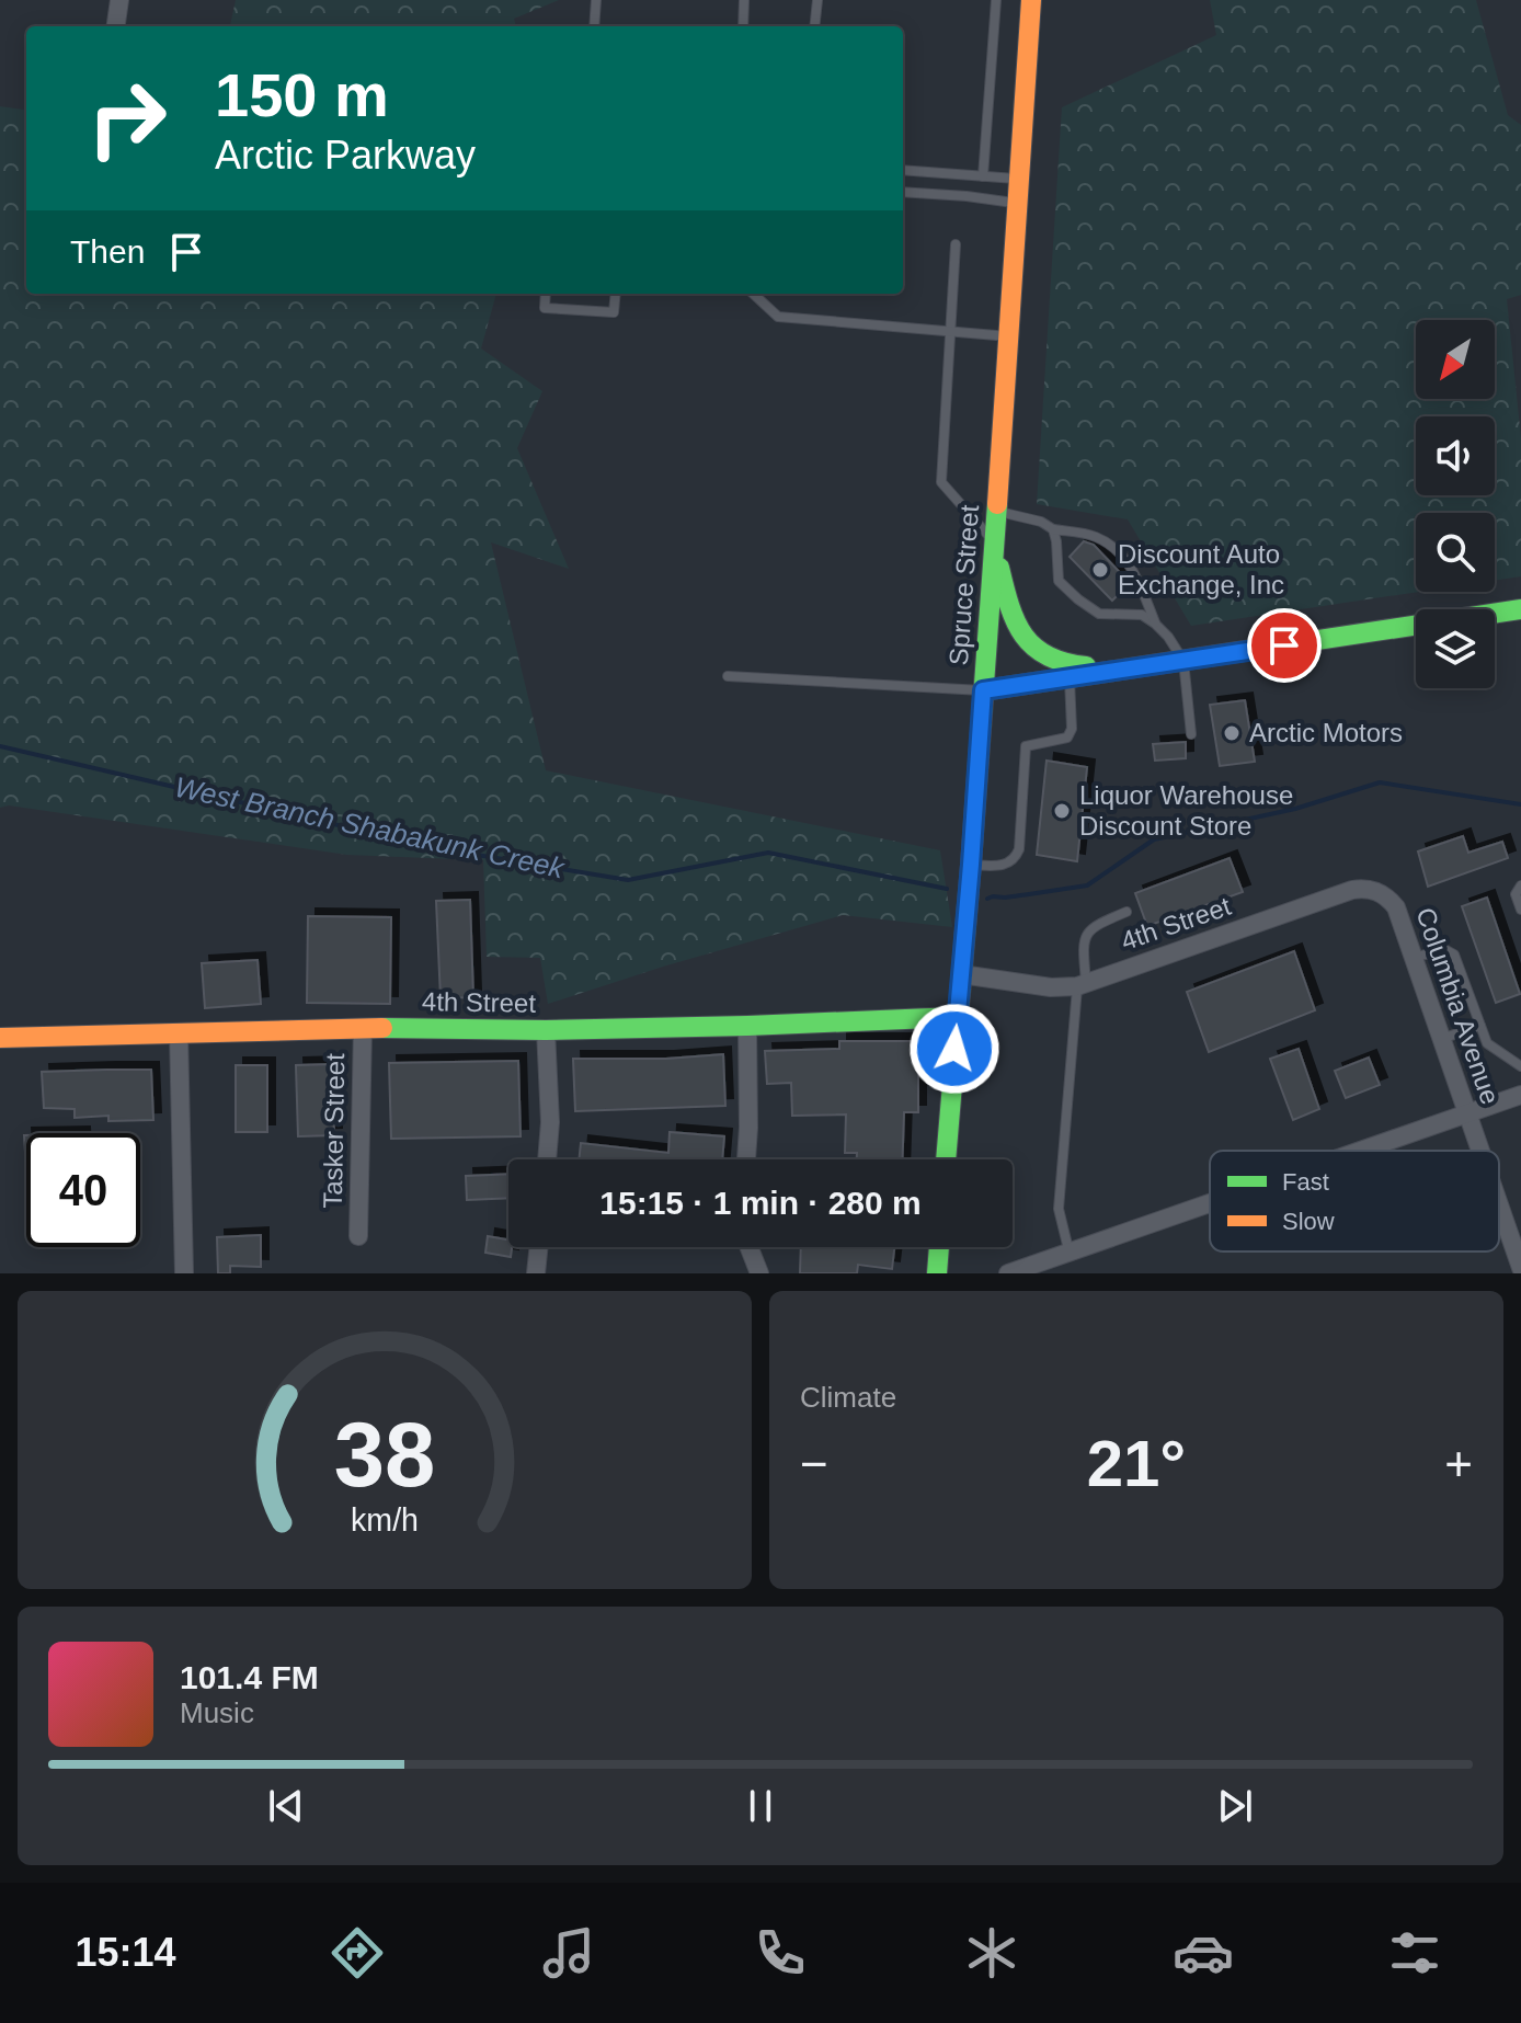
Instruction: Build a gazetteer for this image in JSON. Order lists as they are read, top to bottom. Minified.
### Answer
{"streets":{"street":["Spruce Street","4th Street","Columbia Avenue","Tasker Street"]},"crossings":[["Spruce Street","4th Street"],["4th Street","Columbia Avenue"],["4th Street","Tasker Street"]],"water":["West Branch Shabakunk Creek"],"places":["Discount Auto Exchange, Inc","Arctic Motors","Liquor Warehouse Discount Store"],"legend":["Fast","Slow"],"north":"bottom left","page":{"turn":["150 m","Arctic Parkway"],"then":"Then","limit":"40","trip":"15:15 · 1 min · 280 m","tile":"Climate","heat":["−","21°","+"],"song":["101.4 FM","Music"],"tabs":"15:14","gauge":["38","km/h"]}}
